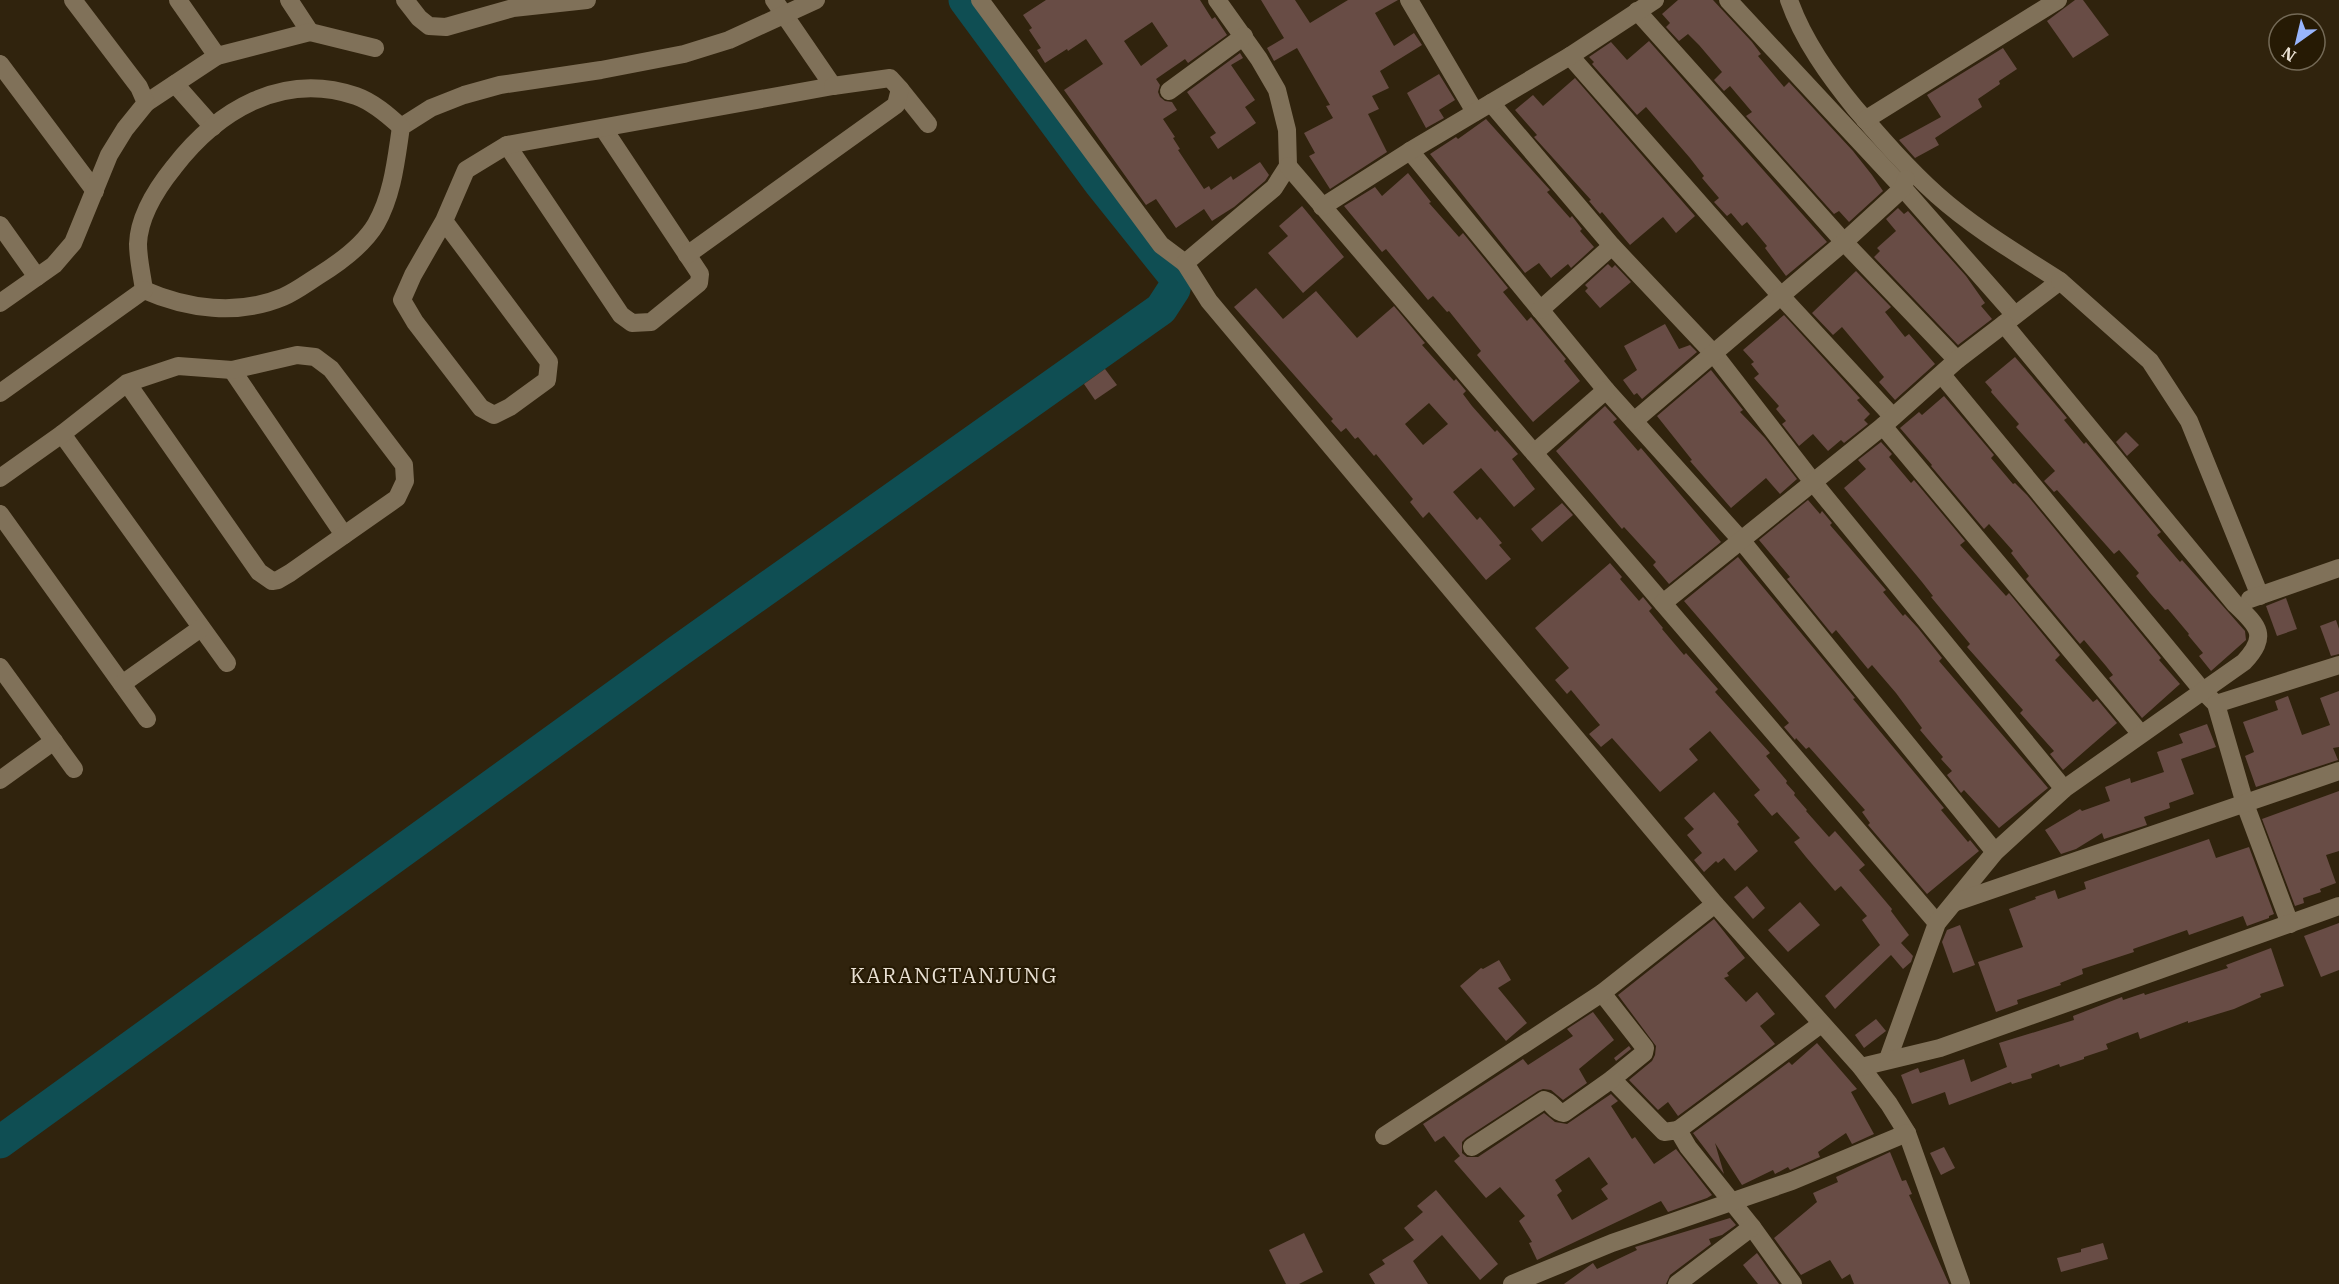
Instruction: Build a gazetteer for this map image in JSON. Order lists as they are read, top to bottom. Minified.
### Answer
{"districts":["KARANGTANJUNG"],"north":"bottom left"}
